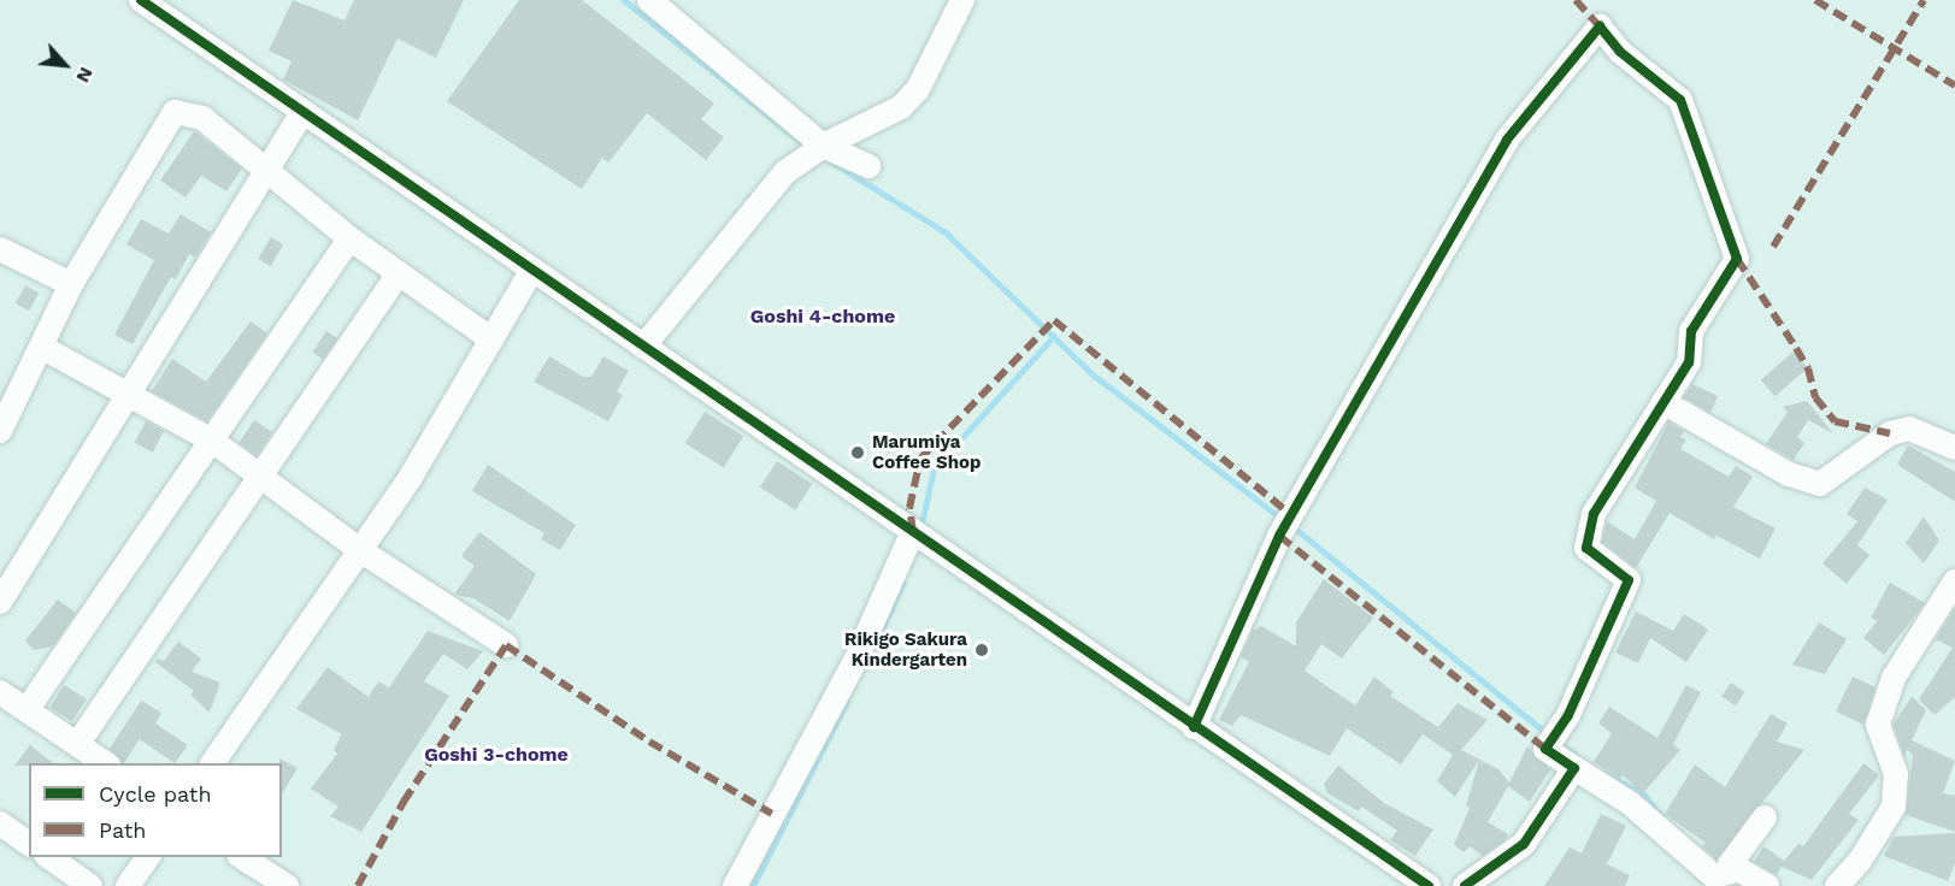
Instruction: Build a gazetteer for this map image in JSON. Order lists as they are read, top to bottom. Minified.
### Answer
{"districts":["Goshi 4-chome","Goshi 3-chome"],"places":["Marumiya Coffee Shop","Rikigo Sakura Kindergarten"],"legend":["Cycle path","Path"],"north":"bottom right"}
